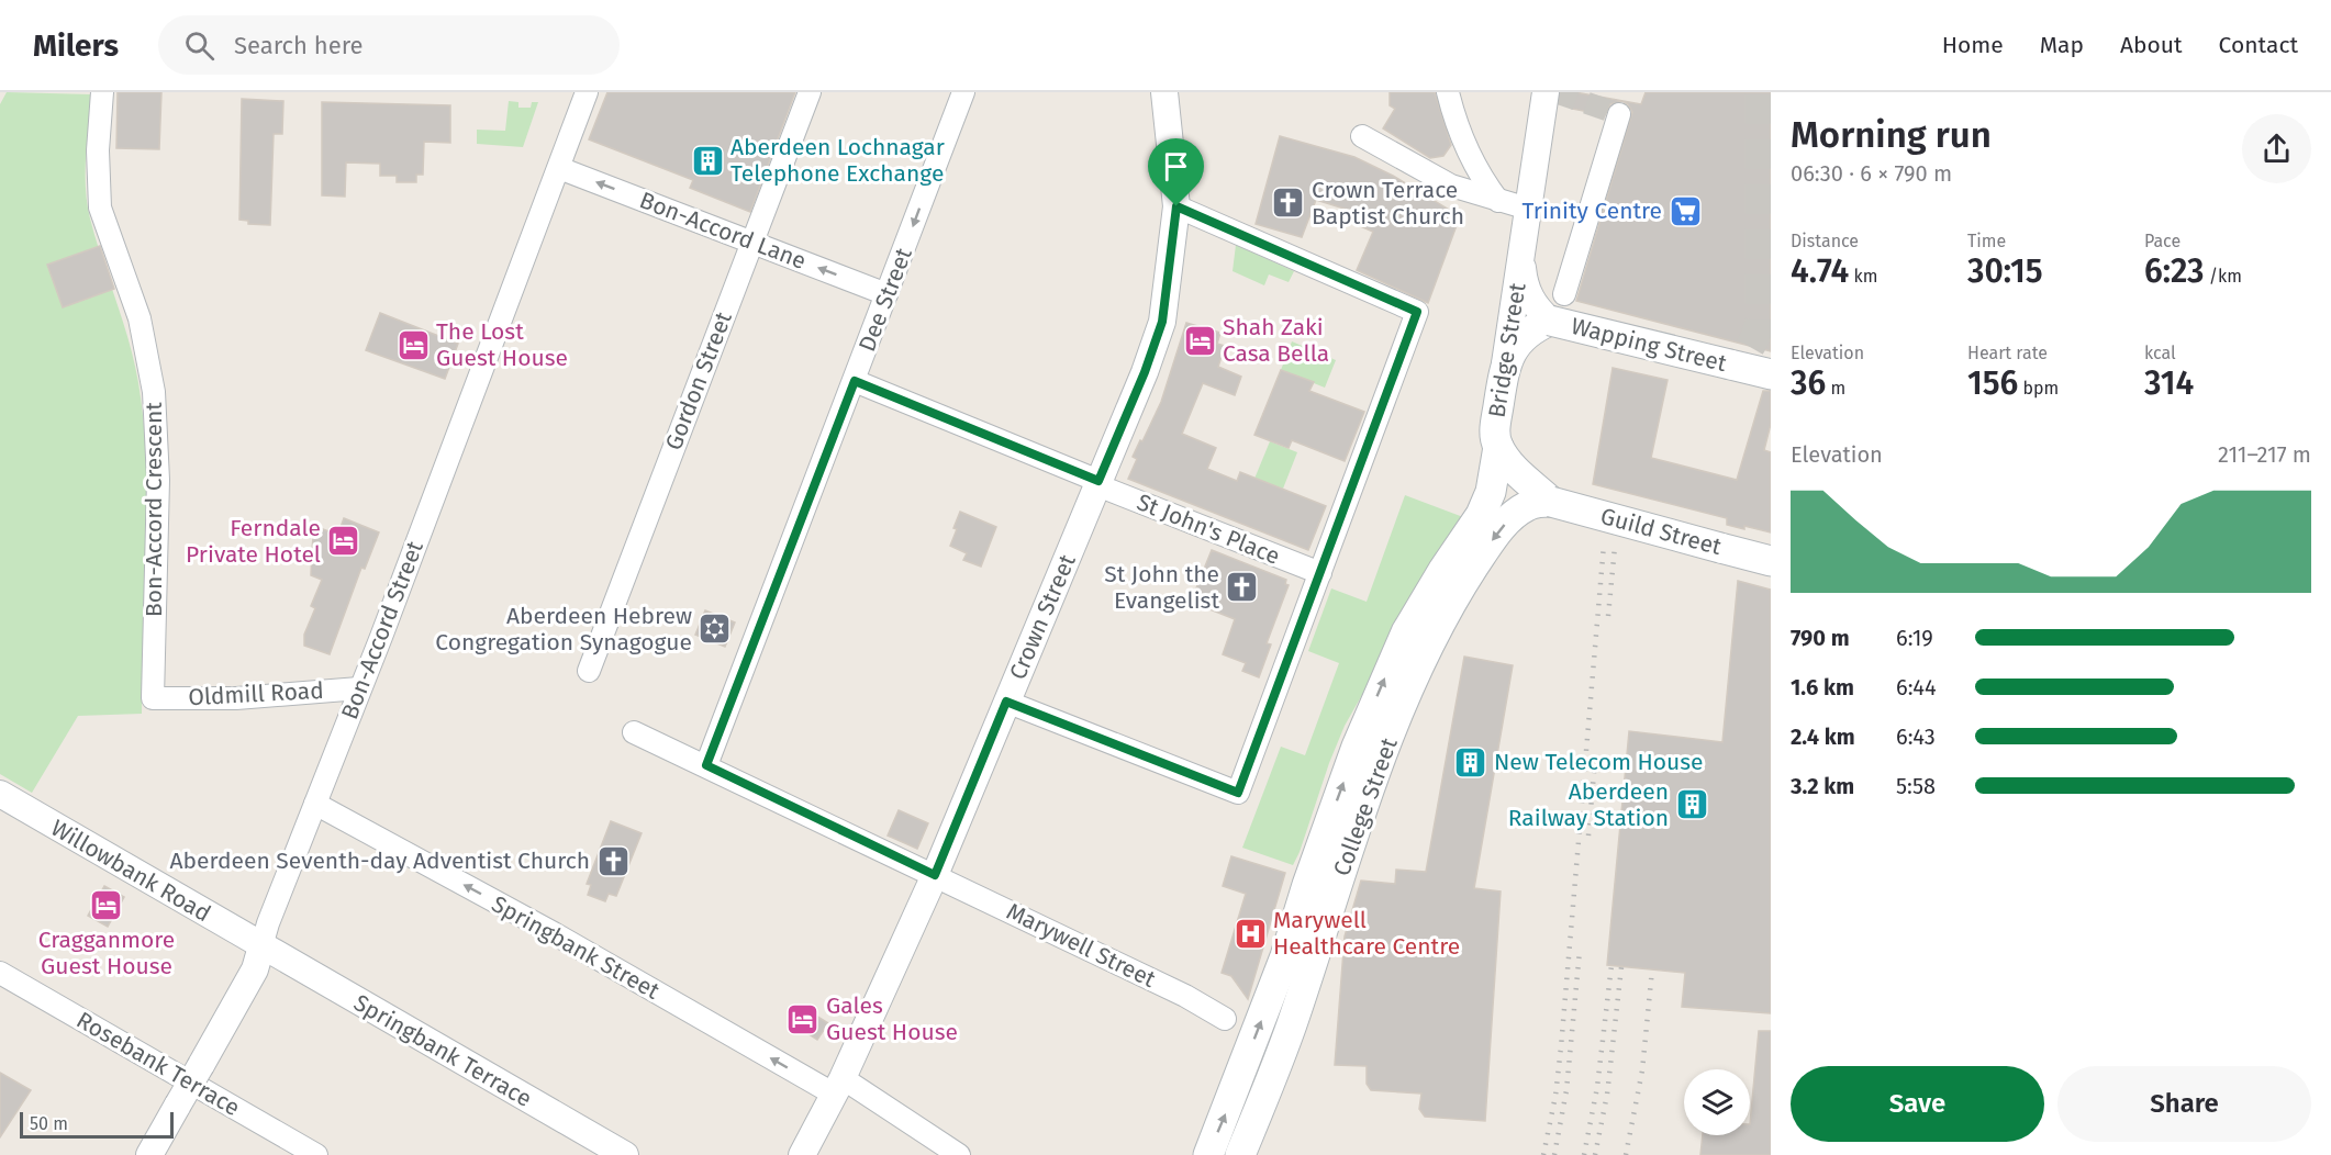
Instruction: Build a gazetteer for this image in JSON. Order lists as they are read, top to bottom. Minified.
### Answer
{"streets":{"main road":["Wapping Street","Bridge Street","Guild Street","College Street"],"street":["Bon-Accord Lane","Dee Street","Gordon Street","Bon-Accord Crescent","St John's Place","Crown Street","Bon-Accord Street","Oldmill Road","Willowbank Road","Marywell Street","Springbank Street","Springbank Terrace","Rosebank Terrace"]},"crossings":[["Bon-Accord Lane","Dee Street"],["Bon-Accord Lane","Gordon Street"],["Bon-Accord Lane","Bon-Accord Street"],["Dee Street","St John's Place"],["Dee Street","Marywell Street"],["Wapping Street","Bridge Street"],["Bridge Street","Guild Street"],["Bridge Street","College Street"],["Bon-Accord Crescent","Oldmill Road"],["St John's Place","Crown Street"],["Guild Street","College Street"],["Crown Street","Marywell Street"],["Crown Street","Springbank Street"],["Bon-Accord Street","Oldmill Road"],["Bon-Accord Street","Willowbank Road"],["Bon-Accord Street","Springbank Street"],["Bon-Accord Street","Springbank Terrace"],["Willowbank Road","Springbank Terrace"]],"one_way":["Bon-Accord Lane","Springbank Street"],"places":{"building":["Aberdeen Lochnagar Telephone Exchange","New Telecom House","Aberdeen Railway Station"],"church":["Crown Terrace Baptist Church","St John the Evangelist","Aberdeen Seventh-day Adventist Church"],"supermarket":["Trinity Centre"],"hotel":["Shah Zaki Casa Bella","The Lost Guest House","Ferndale Private Hotel","Cragganmore Guest House","Gales Guest House"],"synagogue":["Aberdeen Hebrew Congregation Synagogue"],"hospital":["Marywell Healthcare Centre"]},"scale_bar":"50 m","page":{"header":"Milers","search":"Search here","nav":["Home","Map","About","Contact"],"heading":["Morning run","06:30 · 6 × 790 m"],"stats":[["Distance","4.74 km"],["Time","30:15"],["Pace","6:23 /km"],["Elevation","36 m"],["Heart rate","156 bpm"],["kcal","314"]],"chart":["Elevation","211–217 m"],"list":[{"name":"790 m","note":"6:19"},{"name":"1.6 km","note":"6:44"},{"name":"2.4 km","note":"6:43"},{"name":"3.2 km","note":"5:58"}],"buttons":["Save","Share"],"scale":"50 m"}}
